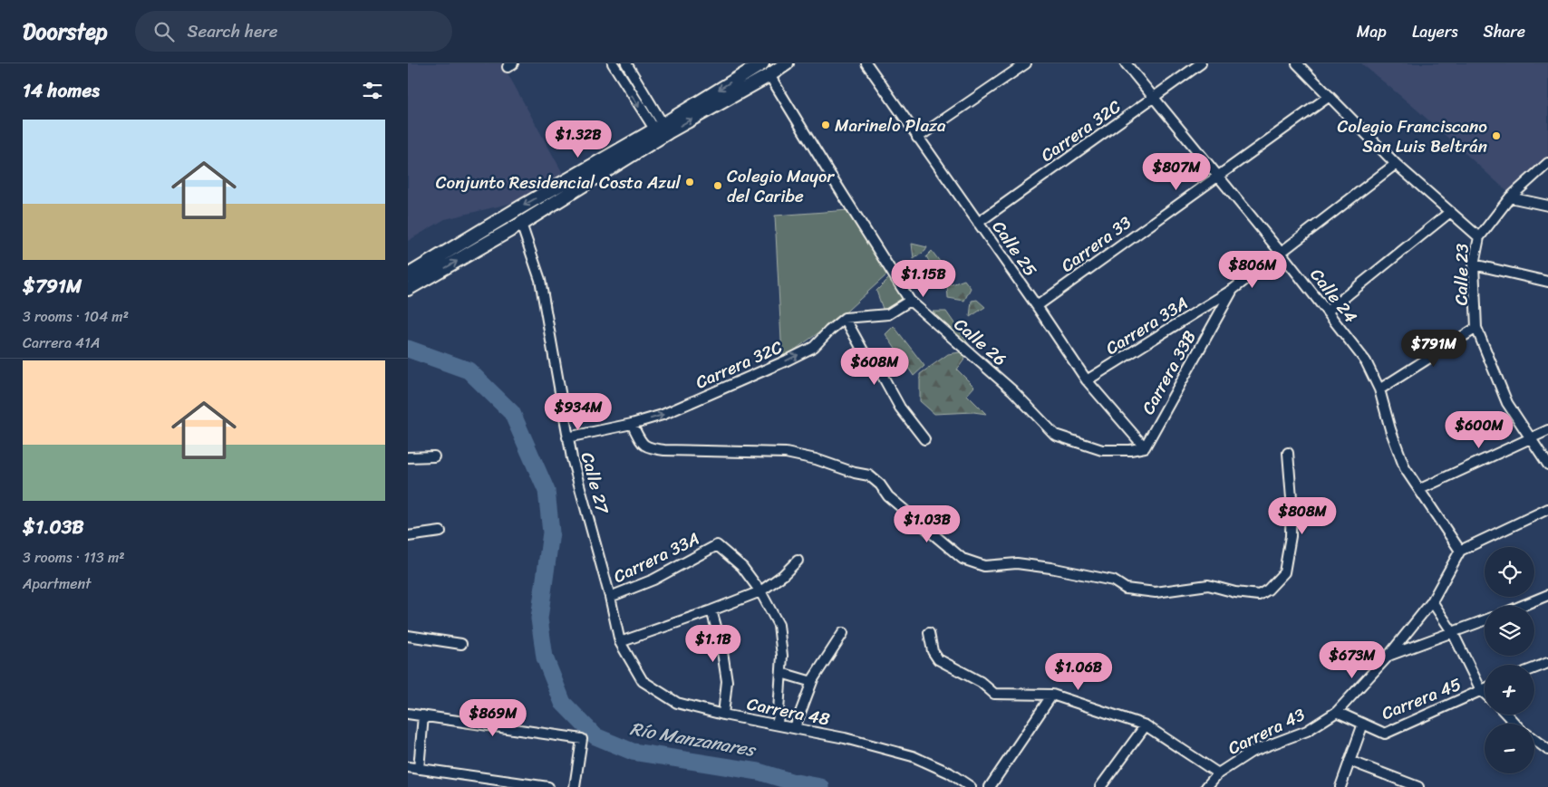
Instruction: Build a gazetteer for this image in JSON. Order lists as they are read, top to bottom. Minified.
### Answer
{"streets":{"street":["Carrera 32C","Carrera 33","Calle 25","Calle 23","Calle 24","Carrera 33A","Calle 26","Carrera 33B","Calle 27","Carrera 45","Carrera 48","Carrera 43"]},"crossings":[["Carrera 32C","Calle 25"],["Carrera 32C","Calle 24"],["Carrera 32C","Calle 27"],["Carrera 33","Calle 25"],["Carrera 33","Calle 23"],["Carrera 33","Calle 24"],["Calle 25","Carrera 33A"],["Calle 25","Calle 26"],["Calle 25","Carrera 33B"],["Calle 23","Carrera 33A"],["Calle 24","Carrera 33A"],["Calle 24","Carrera 43"],["Carrera 33A","Carrera 33B"],["Carrera 33A","Calle 27"],["Calle 26","Carrera 33B"],["Calle 27","Carrera 48"],["Carrera 45","Carrera 43"]],"one_way":["Carrera 32C"],"water":["Río Manzanares"],"places":["Marinelo Plaza","Colegio Franciscano San Luis Beltrán","Conjunto Residencial Costa Azul","Colegio Mayor del Caribe"],"page":{"header":"Doorstep","search":"Search here","nav":["Map","Layers","Share"],"heading":"14 homes","list":[{"name":"$791M","note":"3 rooms · 104 m² · Carrera 41A"},{"name":"$1.03B","note":"3 rooms · 113 m² · Apartment"}],"price":["$1.32B","$807M","$806M","$1.15B","$791M","$608M","$934M","$600M","$808M","$1.03B","$1.1B","$673M","$1.06B","$869M"],"map_buttons":["+","−"]}}
